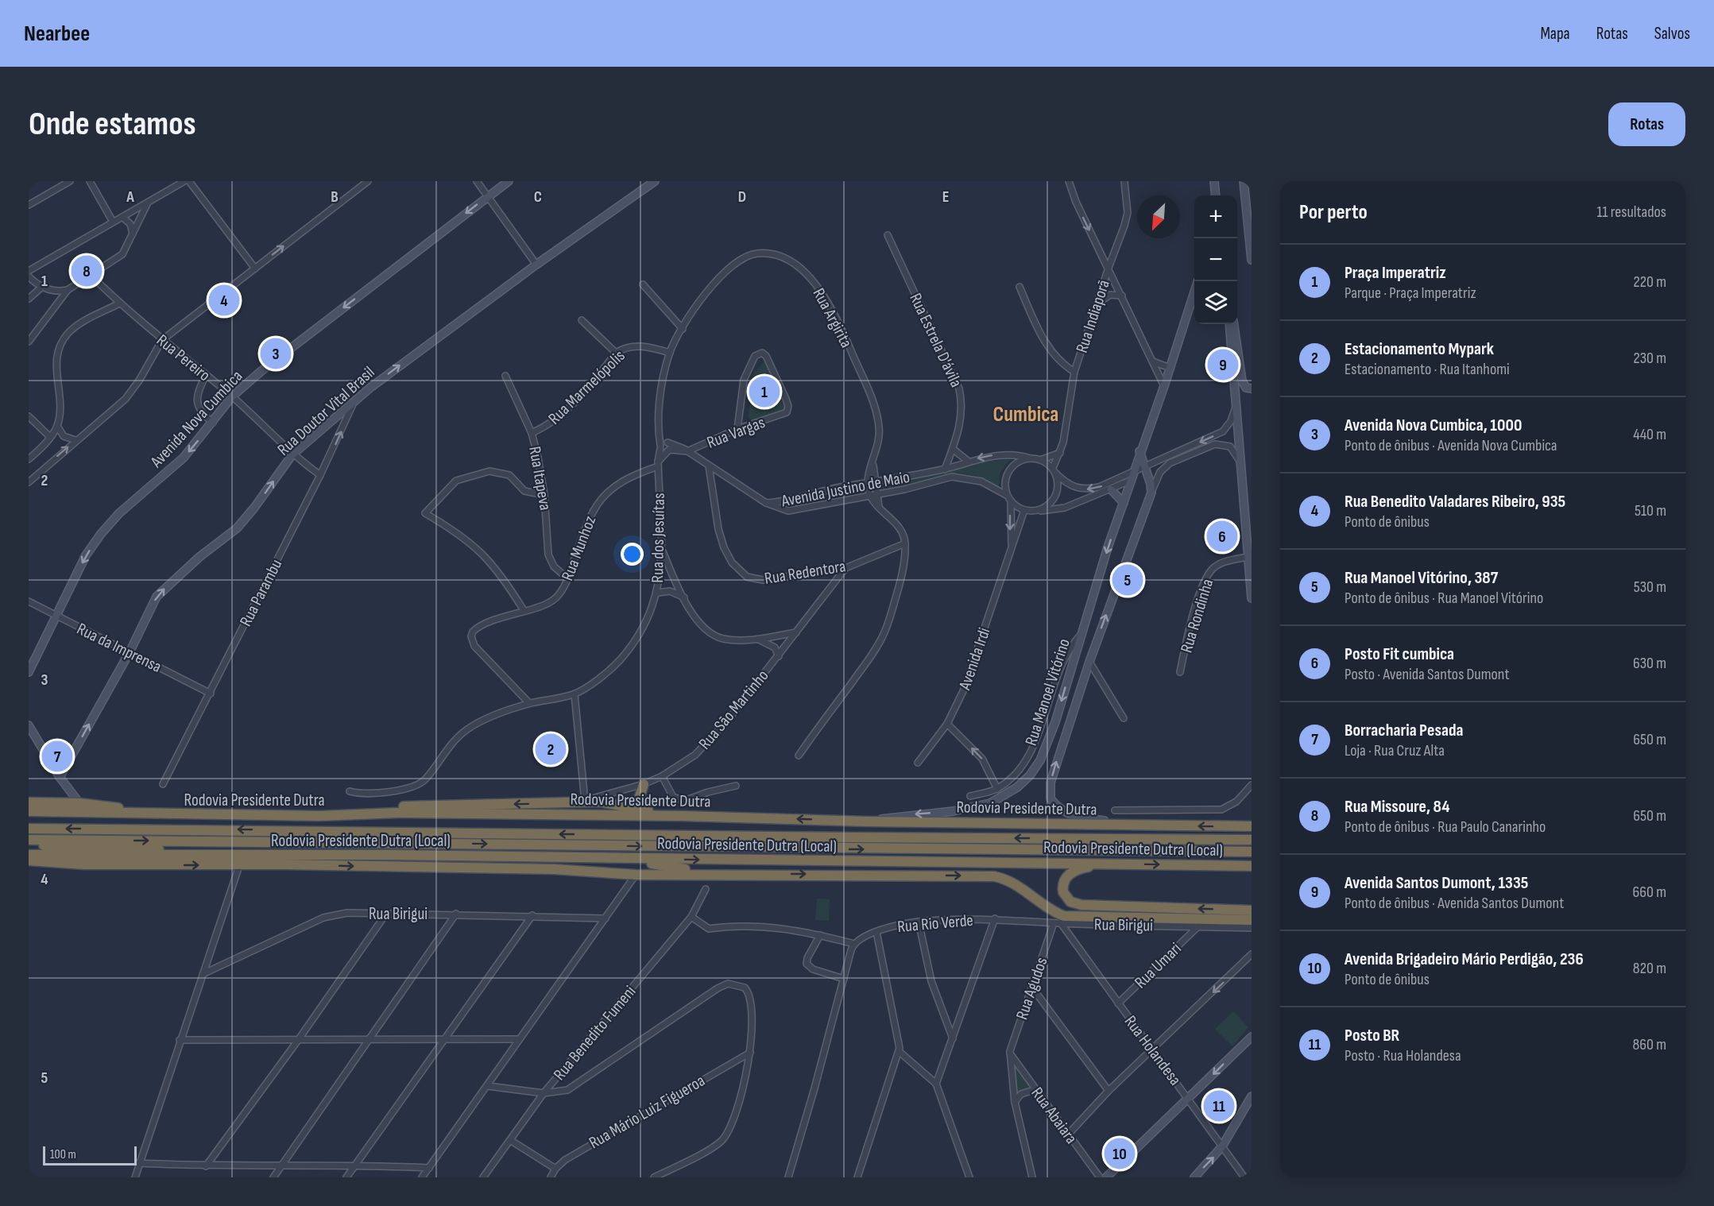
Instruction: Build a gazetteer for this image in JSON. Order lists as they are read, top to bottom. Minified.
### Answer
{"streets":{"highway":["Rodovia Presidente Dutra","Rodovia Presidente Dutra (Local)"],"main road":["Rua Doutor Vital Brasil","Avenida Nova Cumbica","Rua Manoel Vitórino"],"street":["Rua Indiaporã","Rua Argirita","Rua Estrela D'ávila","Rua Pereiro","Rua Marmelópolis","Rua Vargas","Rua Itapeva","Avenida Justino de Maio","Rua dos Jesuítas","Rua Munhoz","Rua Redentora","Rua Parambu","Rua Rondinha","Rua da Imprensa","Avenida Irdi","Rua São Martinho","Rua Birigui","Rua Rio Verde","Rua Umari","Rua Agudos","Rua Benedito Fumeni","Rua Holandesa","Rua Mário Luiz Figueroa","Rua Abaiara"]},"crossings":[["Rua Indiaporã","Avenida Justino de Maio"],["Rua Indiaporã","Avenida Irdi"],["Rua Argirita","Rua Marmelópolis"],["Rua Argirita","Avenida Justino de Maio"],["Rua Argirita","Rua dos Jesuítas"],["Rua Estrela D'ávila","Avenida Justino de Maio"],["Rua Pereiro","Rua Doutor Vital Brasil"],["Rua Pereiro","Avenida Nova Cumbica"],["Rua Pereiro","Rua Parambu"],["Rua Marmelópolis","Rua Itapeva"],["Rua Marmelópolis","Rua dos Jesuítas"],["Rua Doutor Vital Brasil","Rua Parambu"],["Rua Doutor Vital Brasil","Rua da Imprensa"],["Avenida Nova Cumbica","Rua da Imprensa"],["Rua Itapeva","Rua Munhoz"],["Avenida Justino de Maio","Avenida Irdi"],["Rua dos Jesuítas","Rua Munhoz"],["Rua Redentora","Rua São Martinho"],["Rua Parambu","Rua da Imprensa"],["Rua Manoel Vitórino","Rodovia Presidente Dutra"],["Rua Birigui","Rua Rio Verde"],["Rua Birigui","Rua Umari"],["Rua Birigui","Rua Agudos"],["Rua Birigui","Rua Holandesa"],["Rua Umari","Rua Holandesa"],["Rua Agudos","Rua Holandesa"],["Rua Agudos","Rua Abaiara"]],"one_way":["Rua Doutor Vital Brasil","Avenida Nova Cumbica"],"districts":["Cumbica"],"scale_bar":"100 m","north":"bottom left","page":{"header":"Nearbee","nav":["Mapa","Rotas","Salvos"],"buttons":"Rotas","title":"Onde estamos","heading":["Por perto","11 resultados"],"map_buttons":["+","−"],"list":[{"mark":"1","name":"Praça Imperatriz","note":"Parque · Praça Imperatriz","value":"220 m"},{"mark":"2","name":"Estacionamento Mypark","note":"Estacionamento · Rua Itanhomi","value":"230 m"},{"mark":"3","name":"Avenida Nova Cumbica, 1000","note":"Ponto de ônibus · Avenida Nova Cumbica","value":"440 m"},{"mark":"4","name":"Rua Benedito Valadares Ribeiro, 935","note":"Ponto de ônibus","value":"510 m"},{"mark":"5","name":"Rua Manoel Vitórino, 387","note":"Ponto de ônibus · Rua Manoel Vitórino","value":"530 m"},{"mark":"6","name":"Posto Fit cumbica","note":"Posto · Avenida Santos Dumont","value":"630 m"},{"mark":"7","name":"Borracharia Pesada","note":"Loja · Rua Cruz Alta","value":"650 m"},{"mark":"8","name":"Rua Missoure, 84","note":"Ponto de ônibus · Rua Paulo Canarinho","value":"650 m"},{"mark":"9","name":"Avenida Santos Dumont, 1335","note":"Ponto de ônibus · Avenida Santos Dumont","value":"660 m"},{"mark":"10","name":"Avenida Brigadeiro Mário Perdigão, 236","note":"Ponto de ônibus","value":"820 m"},{"mark":"11","name":"Posto BR","note":"Posto · Rua Holandesa","value":"860 m"}],"pins":["8","4","3","9","1","6","5","2","7","11","10"],"scale":"100 m"},"grid":{"columns":["A","B","C","D","E"],"rows":["1","2","3","4","5"]}}
